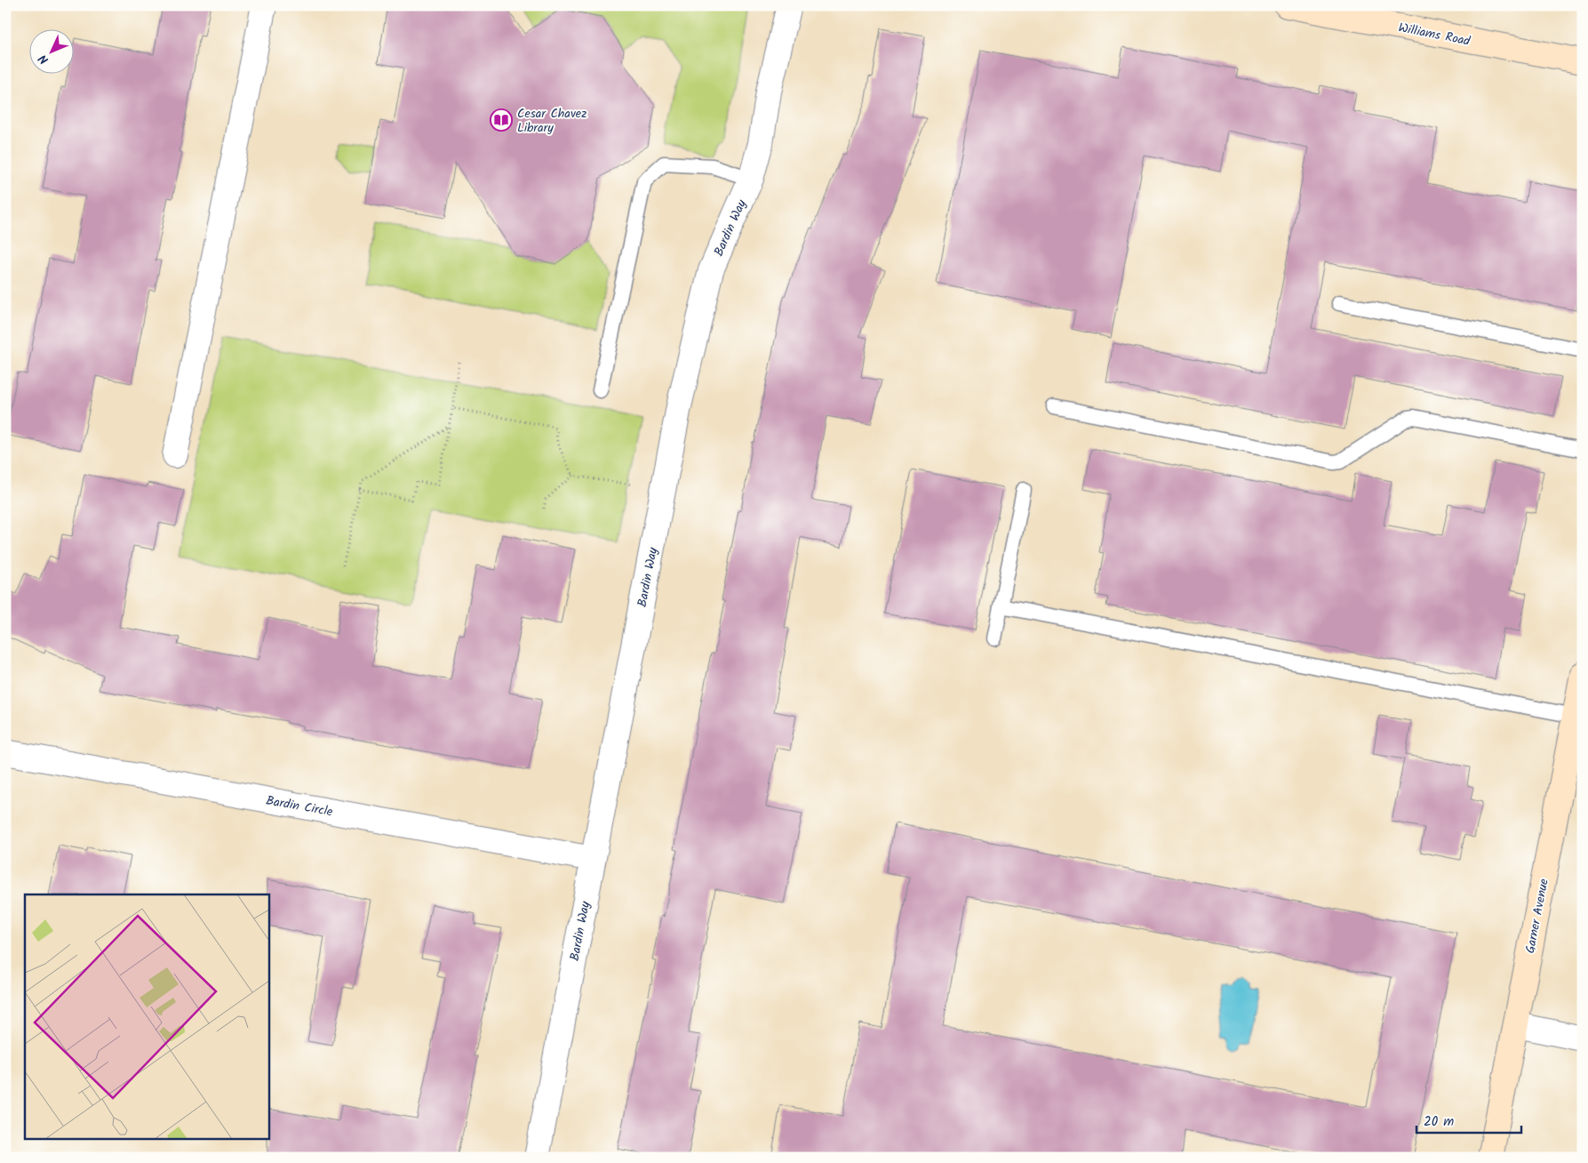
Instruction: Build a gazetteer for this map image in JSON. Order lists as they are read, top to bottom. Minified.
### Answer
{"streets":{"street":["Williams Road","Bardin Way","Bardin Circle","Garner Avenue"]},"crossings":[["Bardin Way","Bardin Circle"]],"places":{"library":["Cesar Chavez Library"]},"scale_bar":"20 m","north":"bottom left"}
